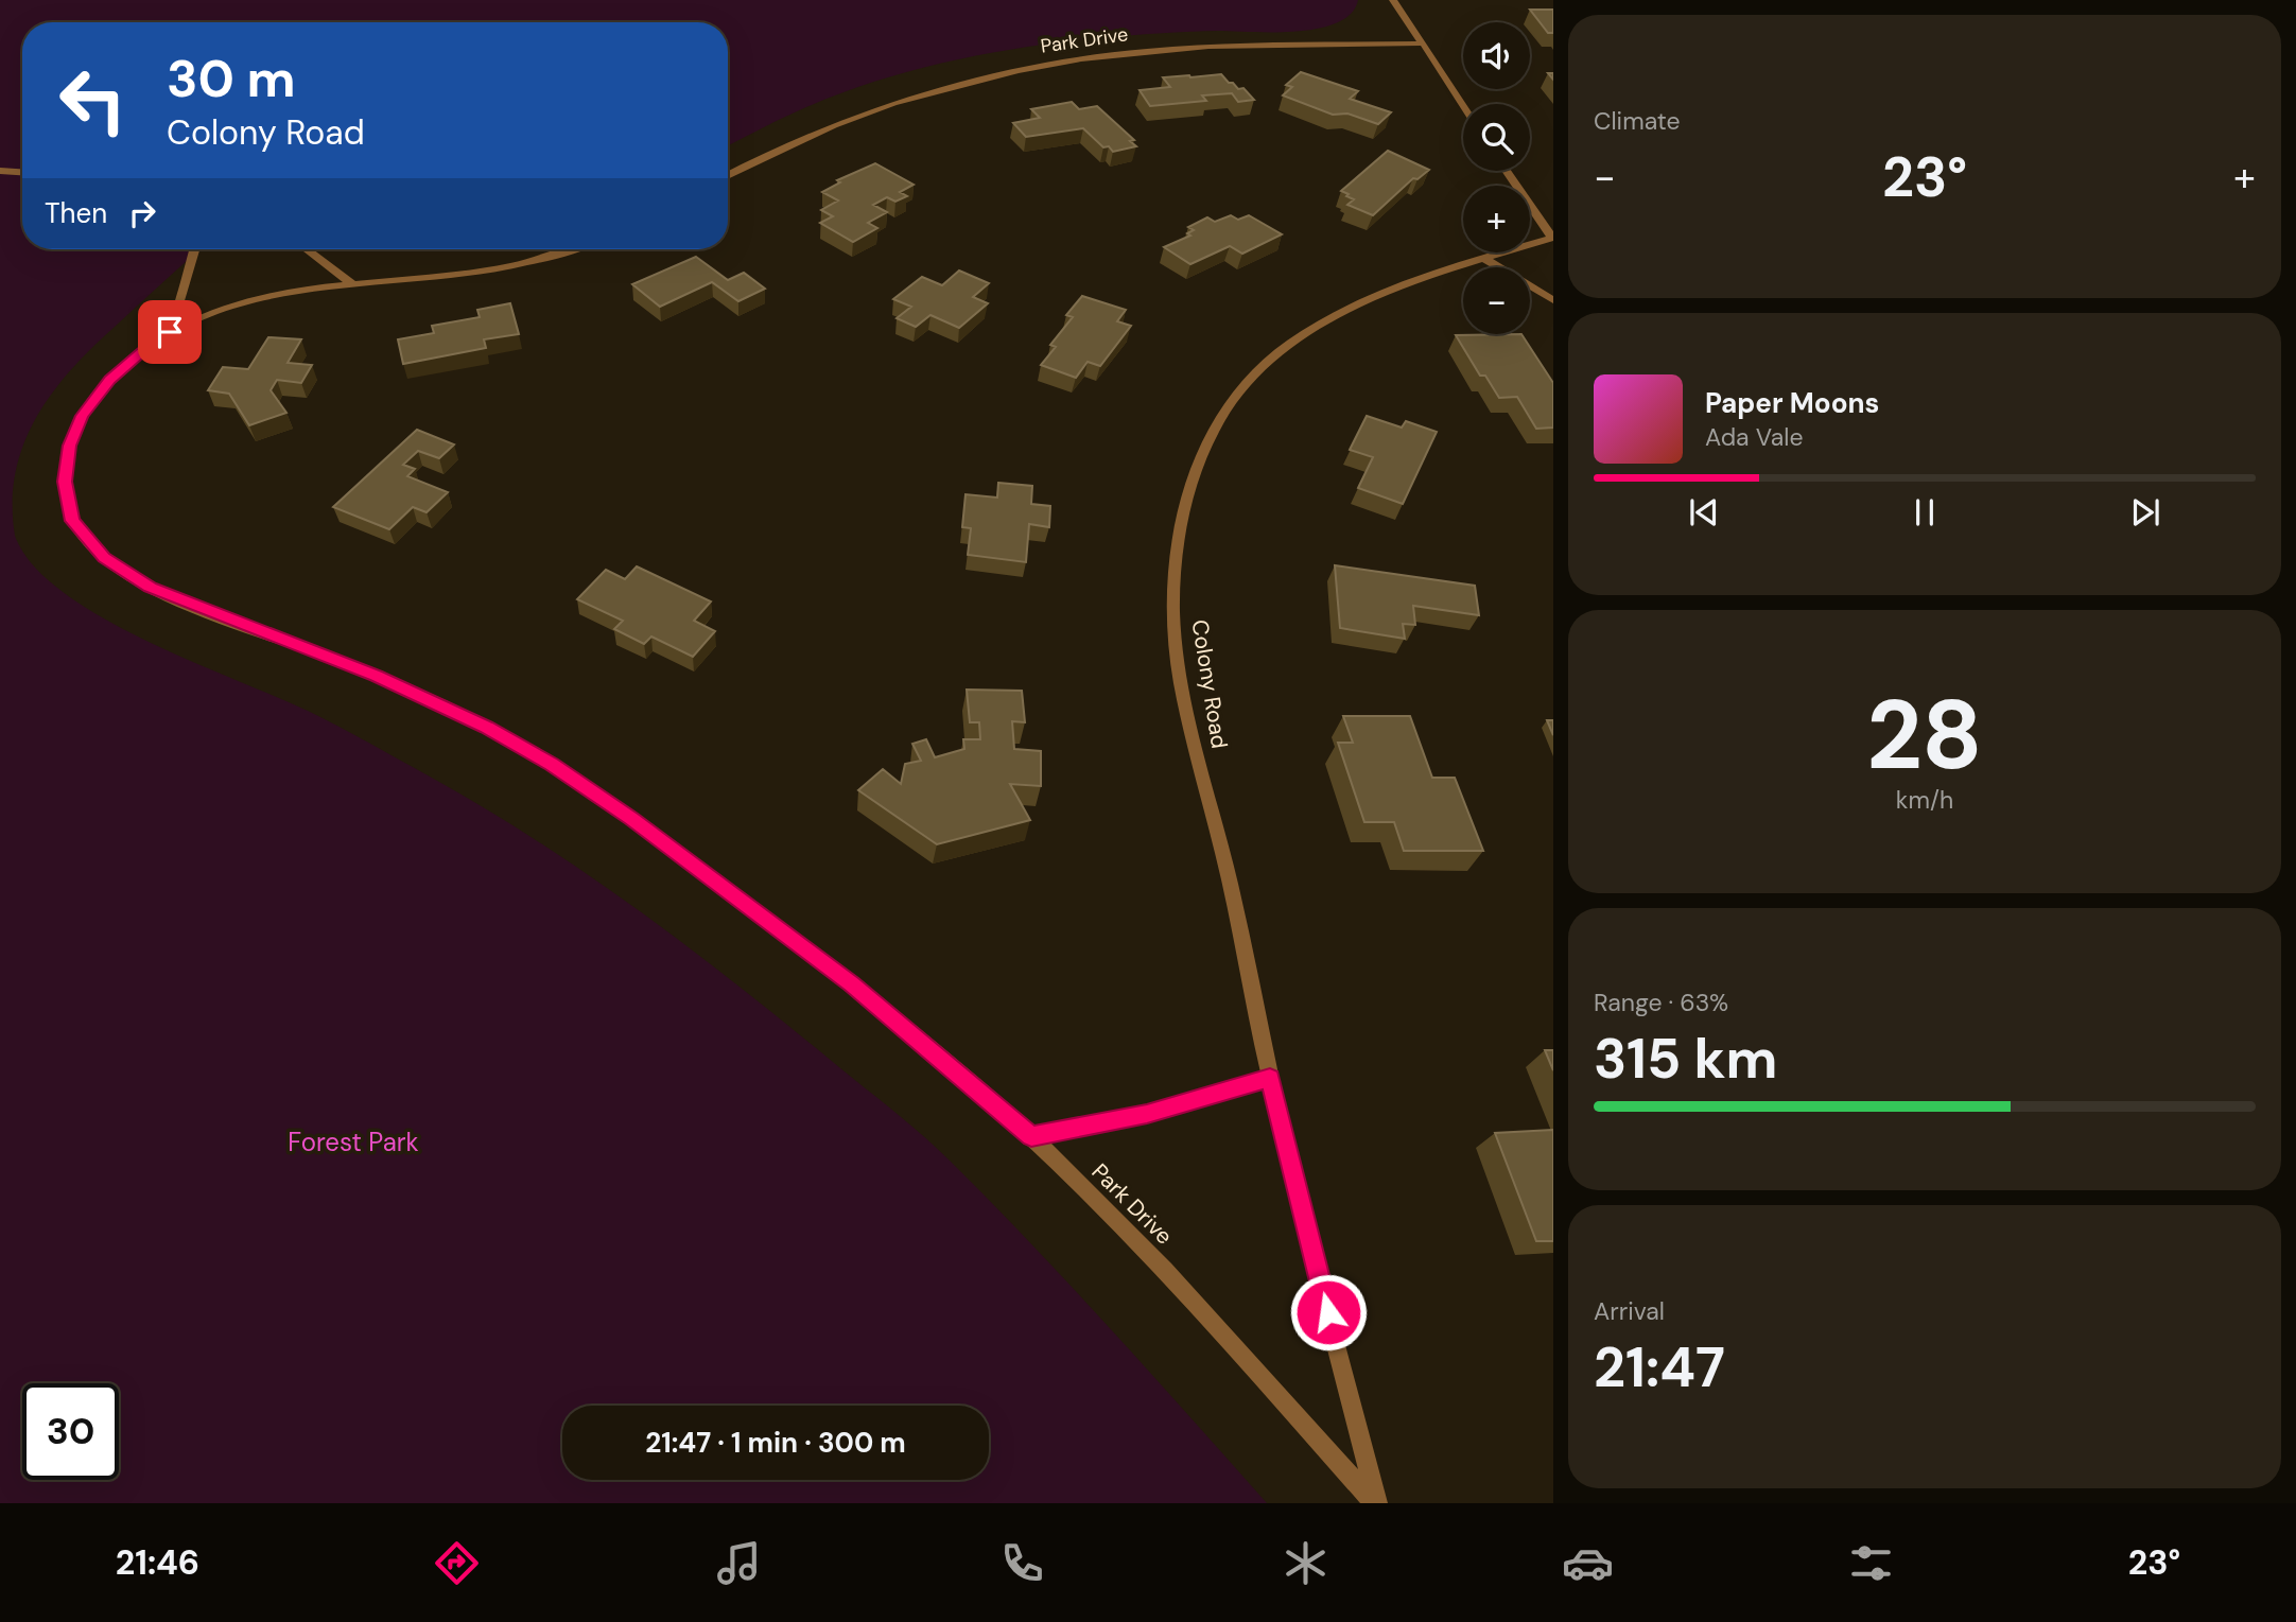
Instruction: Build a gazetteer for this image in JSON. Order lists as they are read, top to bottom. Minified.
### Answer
{"streets":{"street":["Park Drive","Colony Road"]},"crossings":[["Park Drive","Colony Road"]],"parks":["Forest Park"],"page":{"tile":["Climate",["28","km/h"],["Range · 63%","315 km"],["Arrival","21:47"]],"map_buttons":["+","−"],"turn":["30 m","Colony Road"],"heat":["−","23°","+"],"then":"Then","song":["Paper Moons","Ada Vale"],"limit":"30","trip":"21:47 · 1 min · 300 m","tabs":["21:46","23°"]}}
